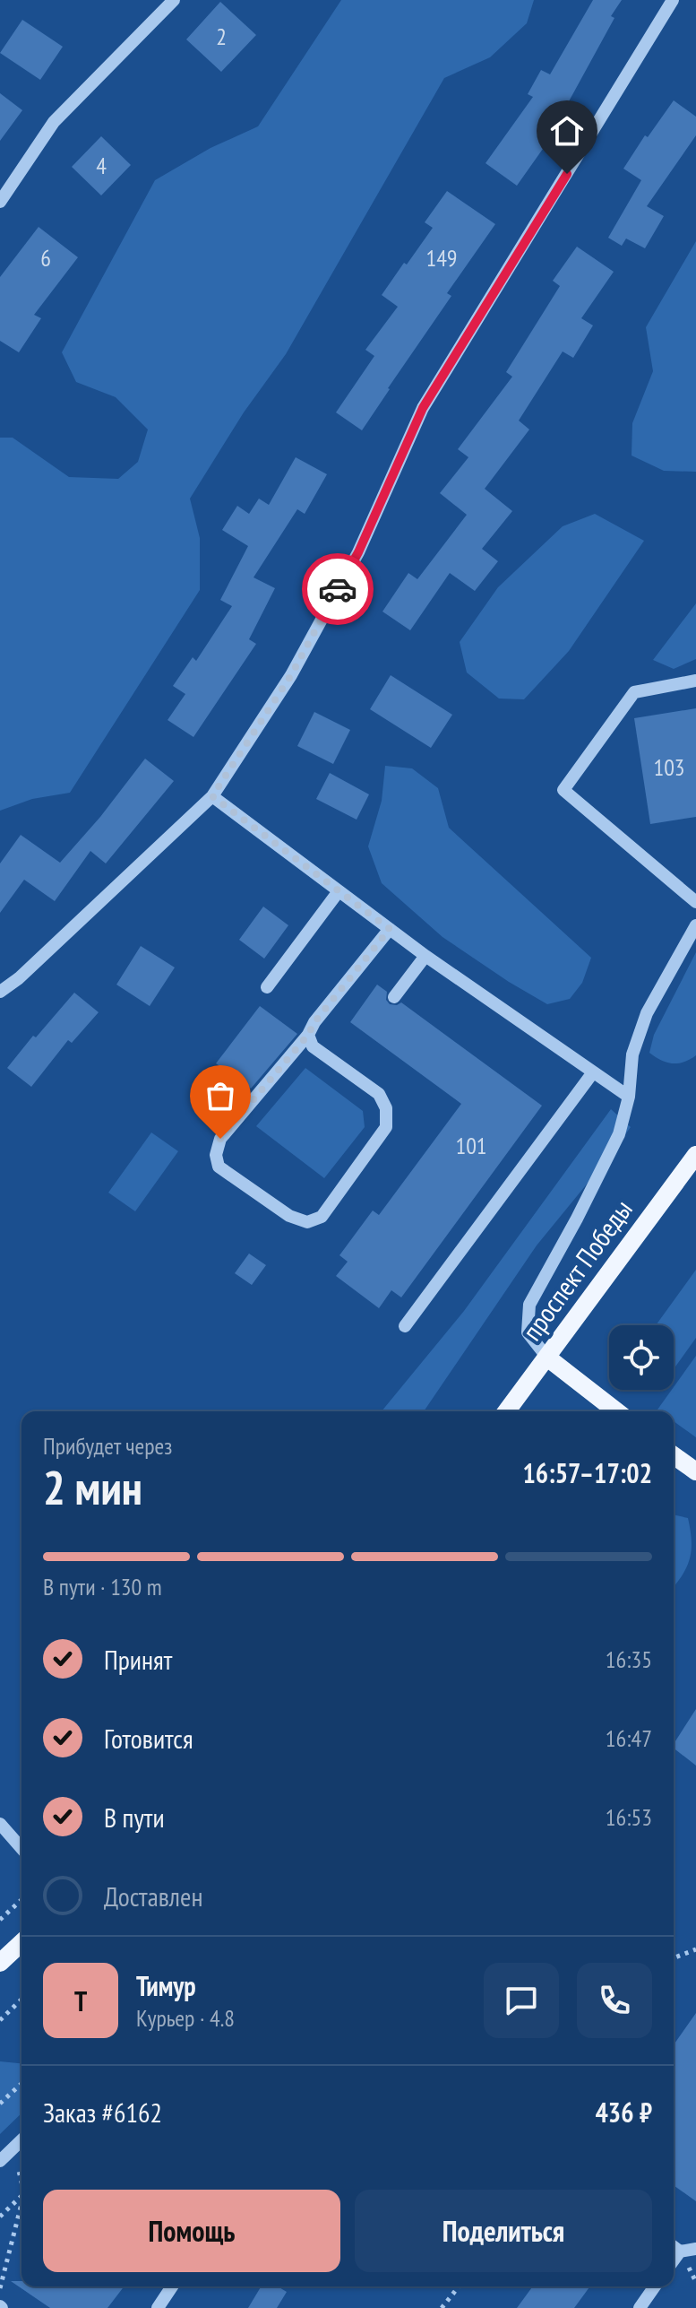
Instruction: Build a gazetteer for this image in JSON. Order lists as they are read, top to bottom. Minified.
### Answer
{"streets":{"main road":["проспект Победы"]},"house_numbers":["2","4","6","149","103","101"],"page":{"heading":["2 мин","Прибудет через","16:57–17:02"],"panel":["Тимур","Курьер · 4.8","Заказ #6162","436 ₽"],"bar":"В пути · 130 m","list":[["Принят","16:35"],["Готовится","16:47"],["В пути","16:53"],"Доставлен"],"round":"Т","buttons":["Помощь","Поделиться"]}}
